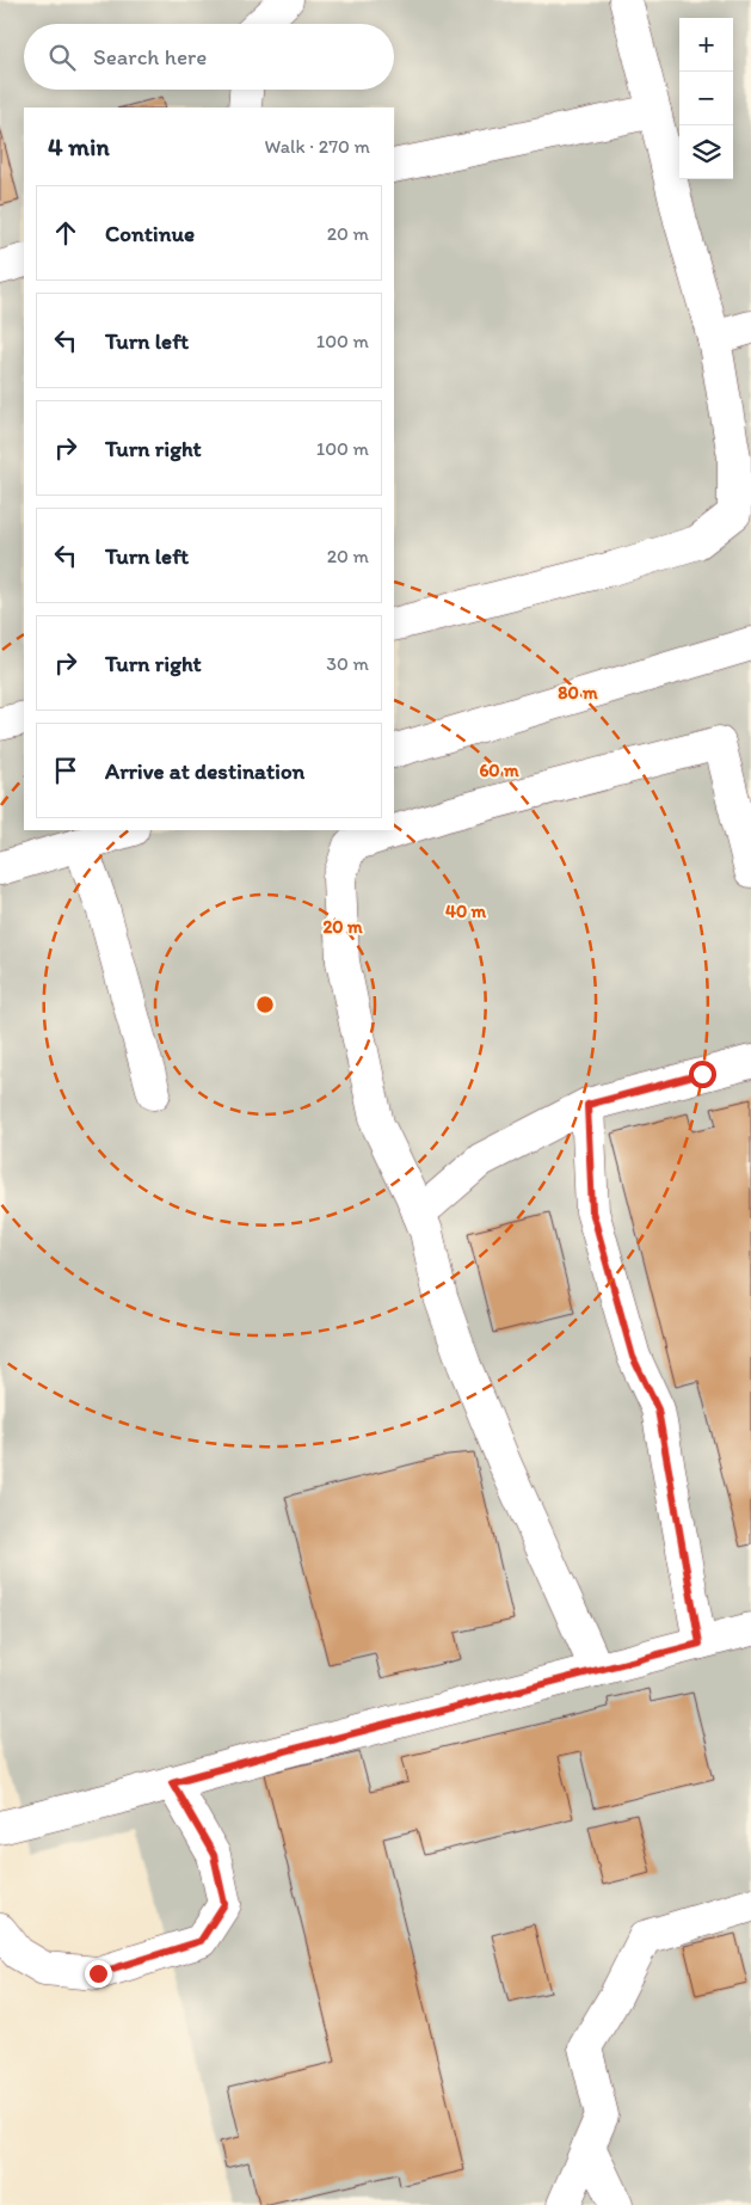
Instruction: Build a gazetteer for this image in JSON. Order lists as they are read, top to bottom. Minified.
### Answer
{"page":{"map_buttons":["+","−"],"search":"Search here","heading":["4 min","Walk · 270 m"],"list":[["Continue","20 m"],["Turn left","100 m"],["Turn right","100 m"],["Turn left","20 m"],["Turn right","30 m"],"Arrive at destination"]},"rings":["80 m","60 m","40 m","20 m"]}
